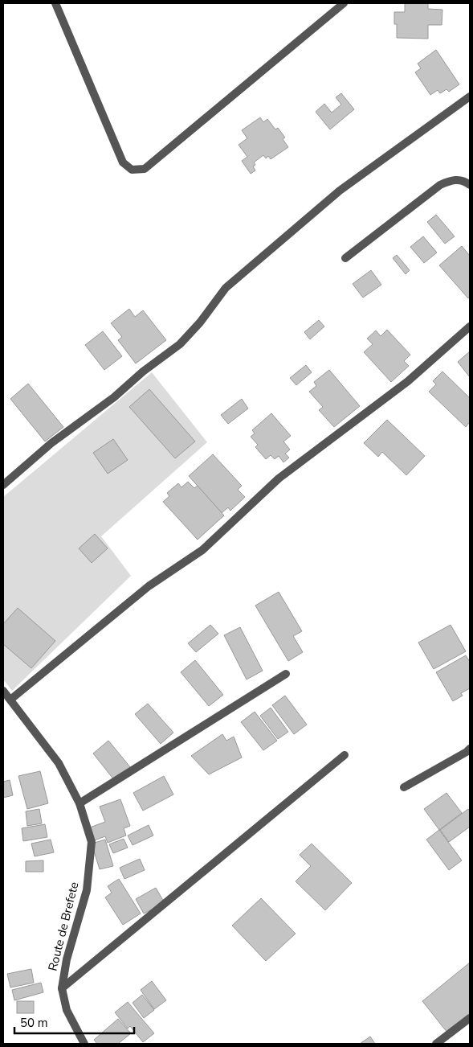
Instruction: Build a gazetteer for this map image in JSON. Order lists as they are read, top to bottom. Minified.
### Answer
{"streets":{"street":["Route de Brefete"]},"scale_bar":"50 m"}
